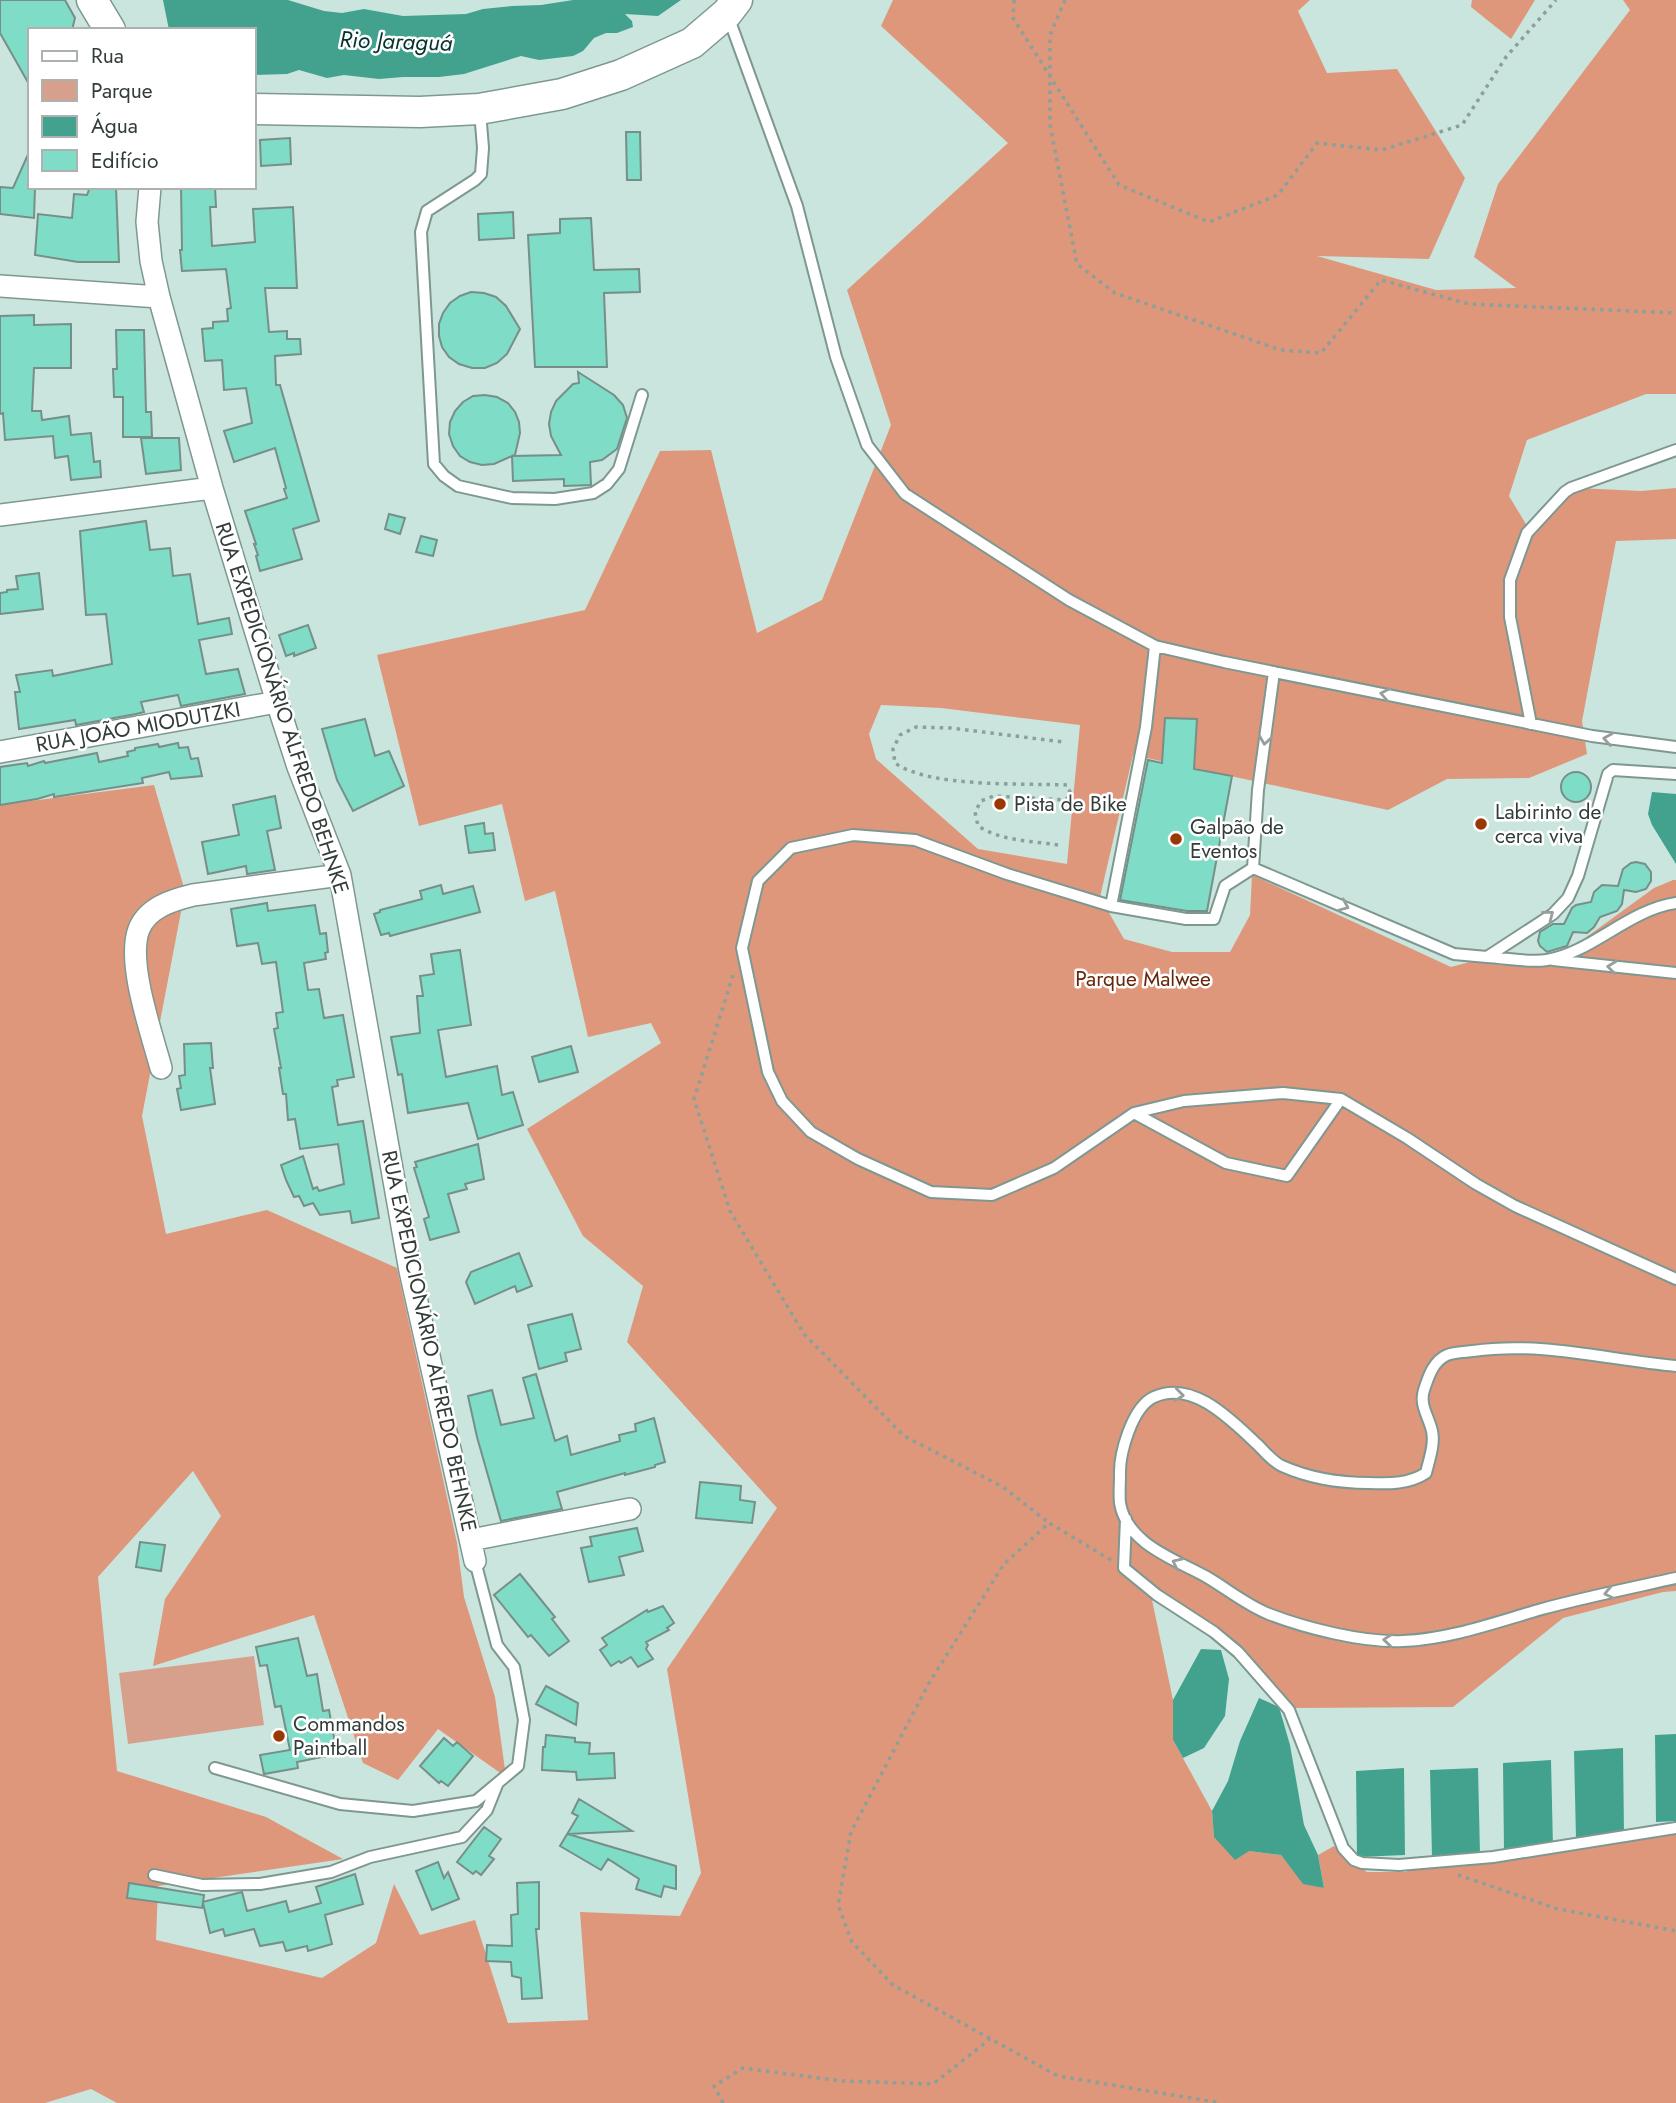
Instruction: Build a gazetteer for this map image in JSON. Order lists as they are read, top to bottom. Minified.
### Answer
{"streets":{"street":["RUA EXPEDICIONÁRIO ALFREDO BEHNKE","RUA JOÃO MIODUTZKI"]},"crossings":[["RUA EXPEDICIONÁRIO ALFREDO BEHNKE","RUA JOÃO MIODUTZKI"]],"water":["Rio Jaraguá"],"parks":["Parque Malwee"],"places":["Pista de Bike","Labirinto de cerca viva","Galpão de Eventos","Commandos Paintball"],"legend":["Rua","Parque","Água","Edifício"]}
